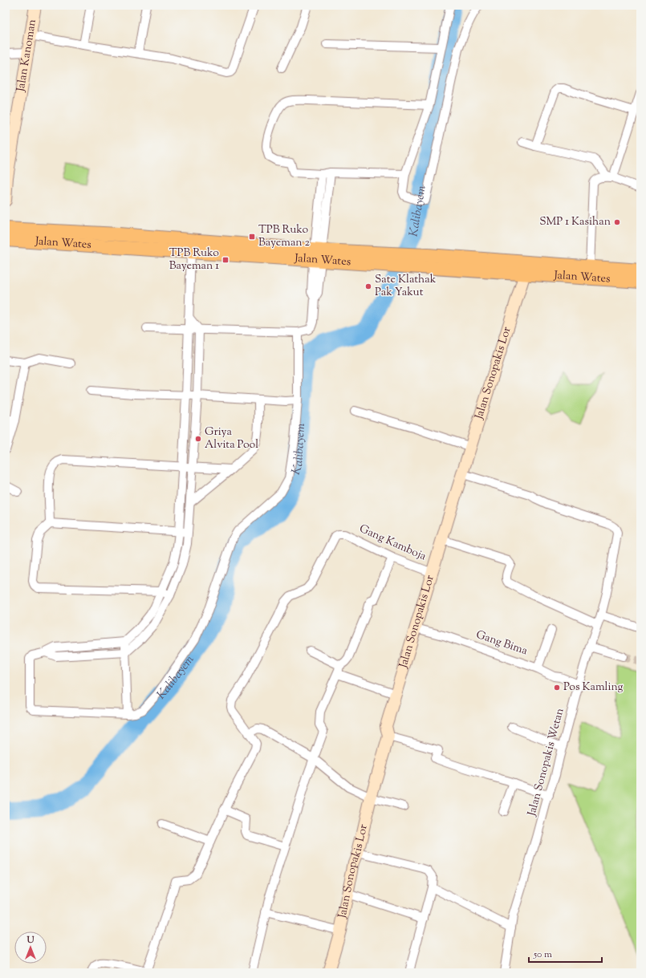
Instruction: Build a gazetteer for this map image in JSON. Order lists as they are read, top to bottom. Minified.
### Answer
{"streets":{"main road":["Jalan Wates"],"street":["Jalan Kanoman","Jalan Sonopakis Lor","Gang Kamboja","Gang Bima","Jalan Sonopakis Wetan"]},"crossings":[["Jalan Wates","Jalan Sonopakis Lor"],["Jalan Sonopakis Lor","Gang Kamboja"],["Jalan Sonopakis Lor","Gang Bima"],["Jalan Sonopakis Lor","Jalan Sonopakis Wetan"],["Gang Bima","Jalan Sonopakis Wetan"]],"water":["Kalibayem"],"places":{"other":["SMP 1 Kasihan","Sate Klathak Pak Yakut","Griya Alvita Pool","Pos Kamling"],"transit":["TPB Ruko Bayeman 2","TPB Ruko Bayeman 1"]},"scale_bar":"50 m","north":"top"}
